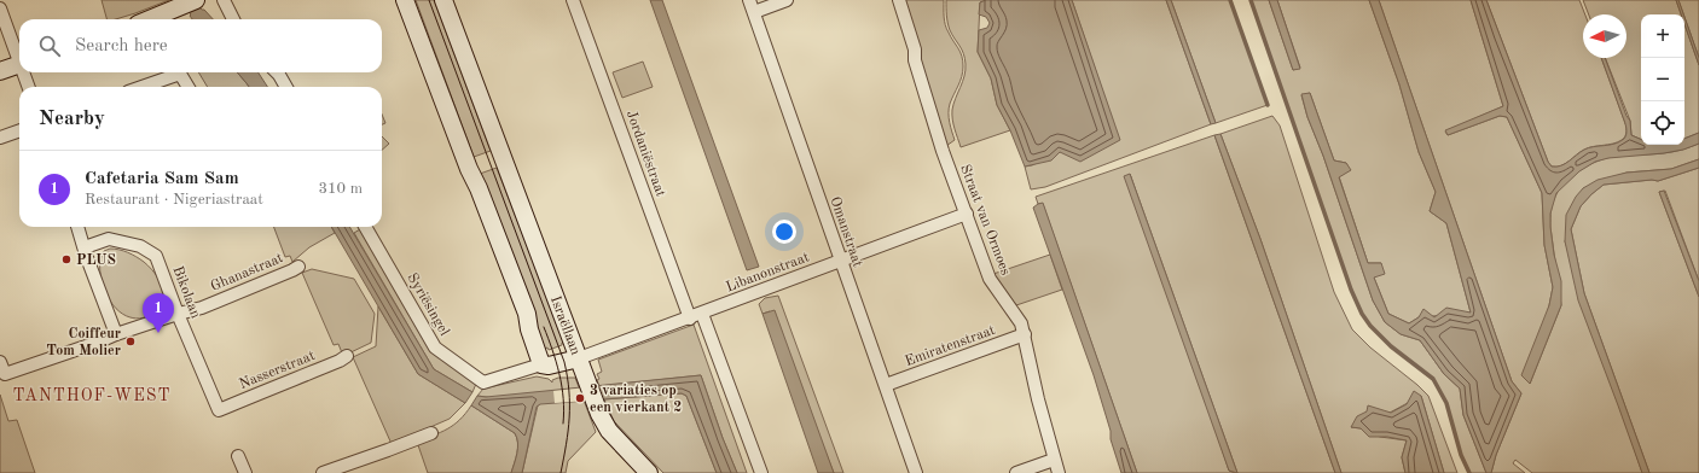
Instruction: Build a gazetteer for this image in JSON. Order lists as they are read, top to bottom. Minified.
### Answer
{"streets":{"street":["Jordaniëstraat","Straat van Ormoes","Omanstraat","Ghanastraat","Libanonstraat","Bikolaan","Syriësingel","Israëllaan","Emiratenstraat","Nasserstraat"]},"crossings":[["Jordaniëstraat","Libanonstraat"],["Straat van Ormoes","Libanonstraat"],["Straat van Ormoes","Emiratenstraat"],["Omanstraat","Libanonstraat"],["Omanstraat","Emiratenstraat"],["Ghanastraat","Bikolaan"],["Libanonstraat","Israëllaan"],["Bikolaan","Nasserstraat"],["Syriësingel","Israëllaan"]],"districts":["TANTHOF-WEST"],"places":["PLUS","Coiffeur Tom Molier","3 variaties op een vierkant 2"],"north":"left","page":{"map_buttons":["+","−"],"search":"Search here","heading":"Nearby","list":[{"mark":"1","name":"Cafetaria Sam Sam","note":"Restaurant · Nigeriastraat","value":"310 m"}],"pins":"1"}}
